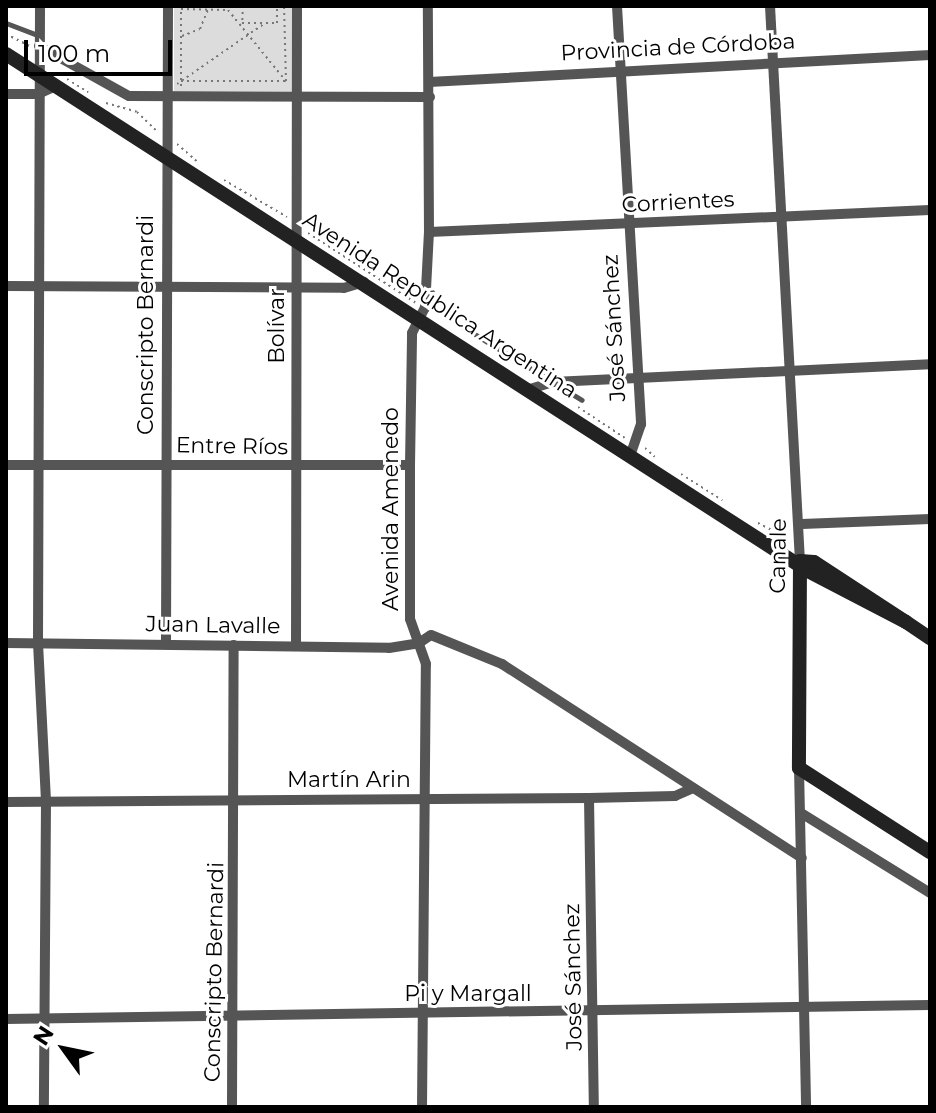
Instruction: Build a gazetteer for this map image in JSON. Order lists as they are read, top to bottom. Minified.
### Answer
{"streets":{"main road":["Avenida República Argentina","Canale"],"street":["Provincia de Córdoba","Corrientes","Conscripto Bernardi","Bolívar","José Sánchez","Entre Ríos","Avenida Amenedo","Juan Lavalle","Martín Arin","Pi y Margall"]},"crossings":[["Provincia de Córdoba","José Sánchez"],["Provincia de Córdoba","Avenida Amenedo"],["Provincia de Córdoba","Canale"],["Corrientes","José Sánchez"],["Corrientes","Avenida Amenedo"],["Corrientes","Canale"],["Avenida República Argentina","Conscripto Bernardi"],["Avenida República Argentina","Bolívar"],["Avenida República Argentina","José Sánchez"],["Avenida República Argentina","Avenida Amenedo"],["Avenida República Argentina","Canale"],["Conscripto Bernardi","Entre Ríos"],["Conscripto Bernardi","Juan Lavalle"],["Conscripto Bernardi","Martín Arin"],["Conscripto Bernardi","Pi y Margall"],["Bolívar","Entre Ríos"],["Bolívar","Juan Lavalle"],["José Sánchez","Martín Arin"],["José Sánchez","Pi y Margall"],["Entre Ríos","Avenida Amenedo"],["Avenida Amenedo","Juan Lavalle"],["Avenida Amenedo","Martín Arin"],["Avenida Amenedo","Pi y Margall"],["Canale","Pi y Margall"],["Juan Lavalle","Martín Arin"]],"scale_bar":"100 m","north":"top left"}
